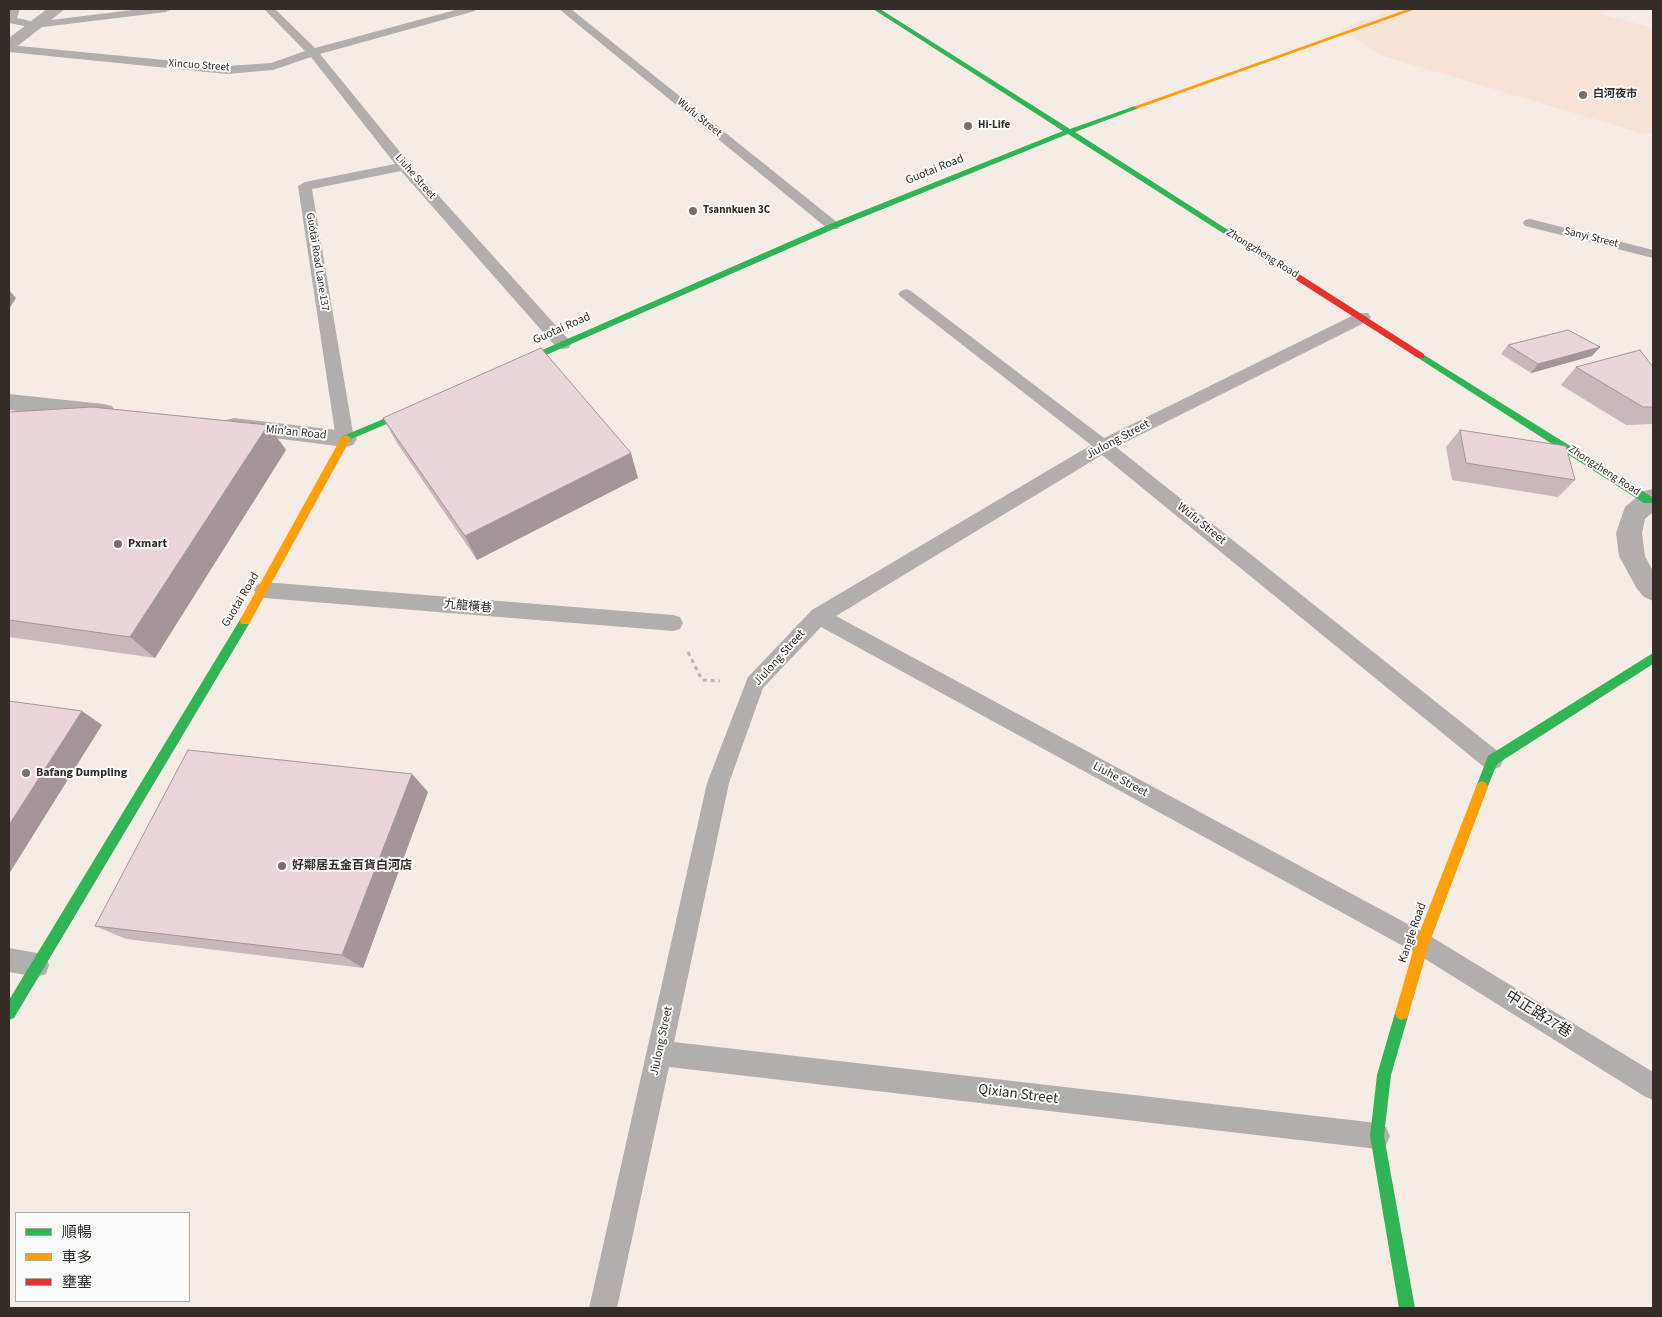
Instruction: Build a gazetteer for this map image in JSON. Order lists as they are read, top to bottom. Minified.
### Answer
{"streets":{"street":["Guotai Road","Zhongzheng Road","Min’an Road","Kangle Road"],"lane":["Xincuo Street","Wufu Street","Liuhe Street","Sanyi Street","Guótài Road Lane 137","Jiulong Street","九龍橫巷","中正路27巷","Qixian Street"]},"crossings":[["Xincuo Street","Liuhe Street"],["Wufu Street","Guotai Road"],["Wufu Street","Jiulong Street"],["Wufu Street","Kangle Road"],["Guotai Road","Liuhe Street"],["Guotai Road","Zhongzheng Road"],["Guotai Road","Guótài Road Lane 137"],["Guotai Road","Min’an Road"],["Guotai Road","九龍橫巷"],["Liuhe Street","Guótài Road Lane 137"],["Liuhe Street","Jiulong Street"],["Liuhe Street","Kangle Road"],["Liuhe Street","中正路27巷"],["Zhongzheng Road","Jiulong Street"],["Guótài Road Lane 137","Min’an Road"],["Jiulong Street","Qixian Street"],["Kangle Road","中正路27巷"],["Kangle Road","Qixian Street"]],"places":["白河夜市","Hi-Life","Tsannkuen 3C","Pxmart","Bafang Dumpling","好鄰居五金百貨白河店"],"legend":["順暢","車多","壅塞"]}
